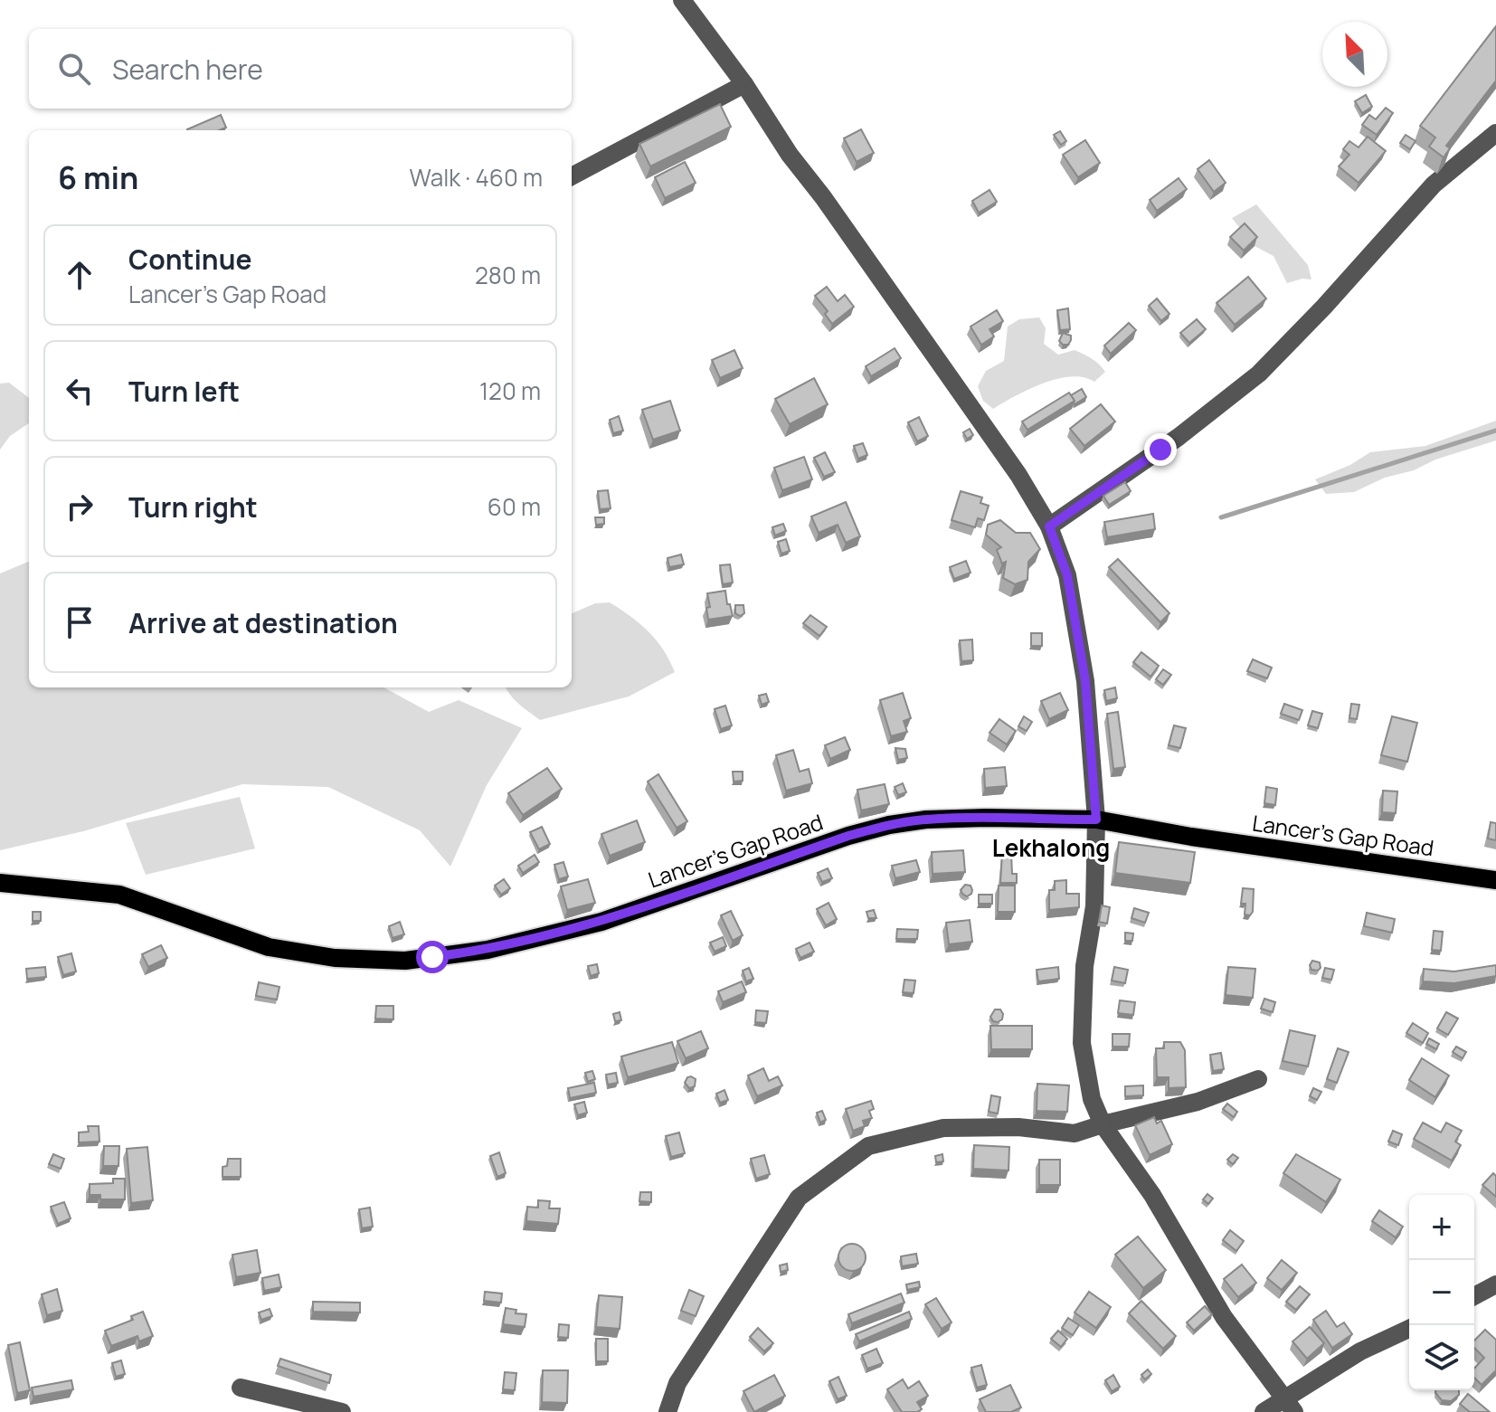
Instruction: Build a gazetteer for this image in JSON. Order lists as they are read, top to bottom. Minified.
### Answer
{"streets":{"main road":["Lancer's Gap Road"]},"districts":["Lekhalong"],"north":"top left","page":{"search":"Search here","heading":["6 min","Walk · 460 m"],"list":[["Continue","Lancer's Gap Road","280 m"],["Turn left","120 m"],["Turn right","60 m"],"Arrive at destination"],"map_buttons":["+","−"]}}
